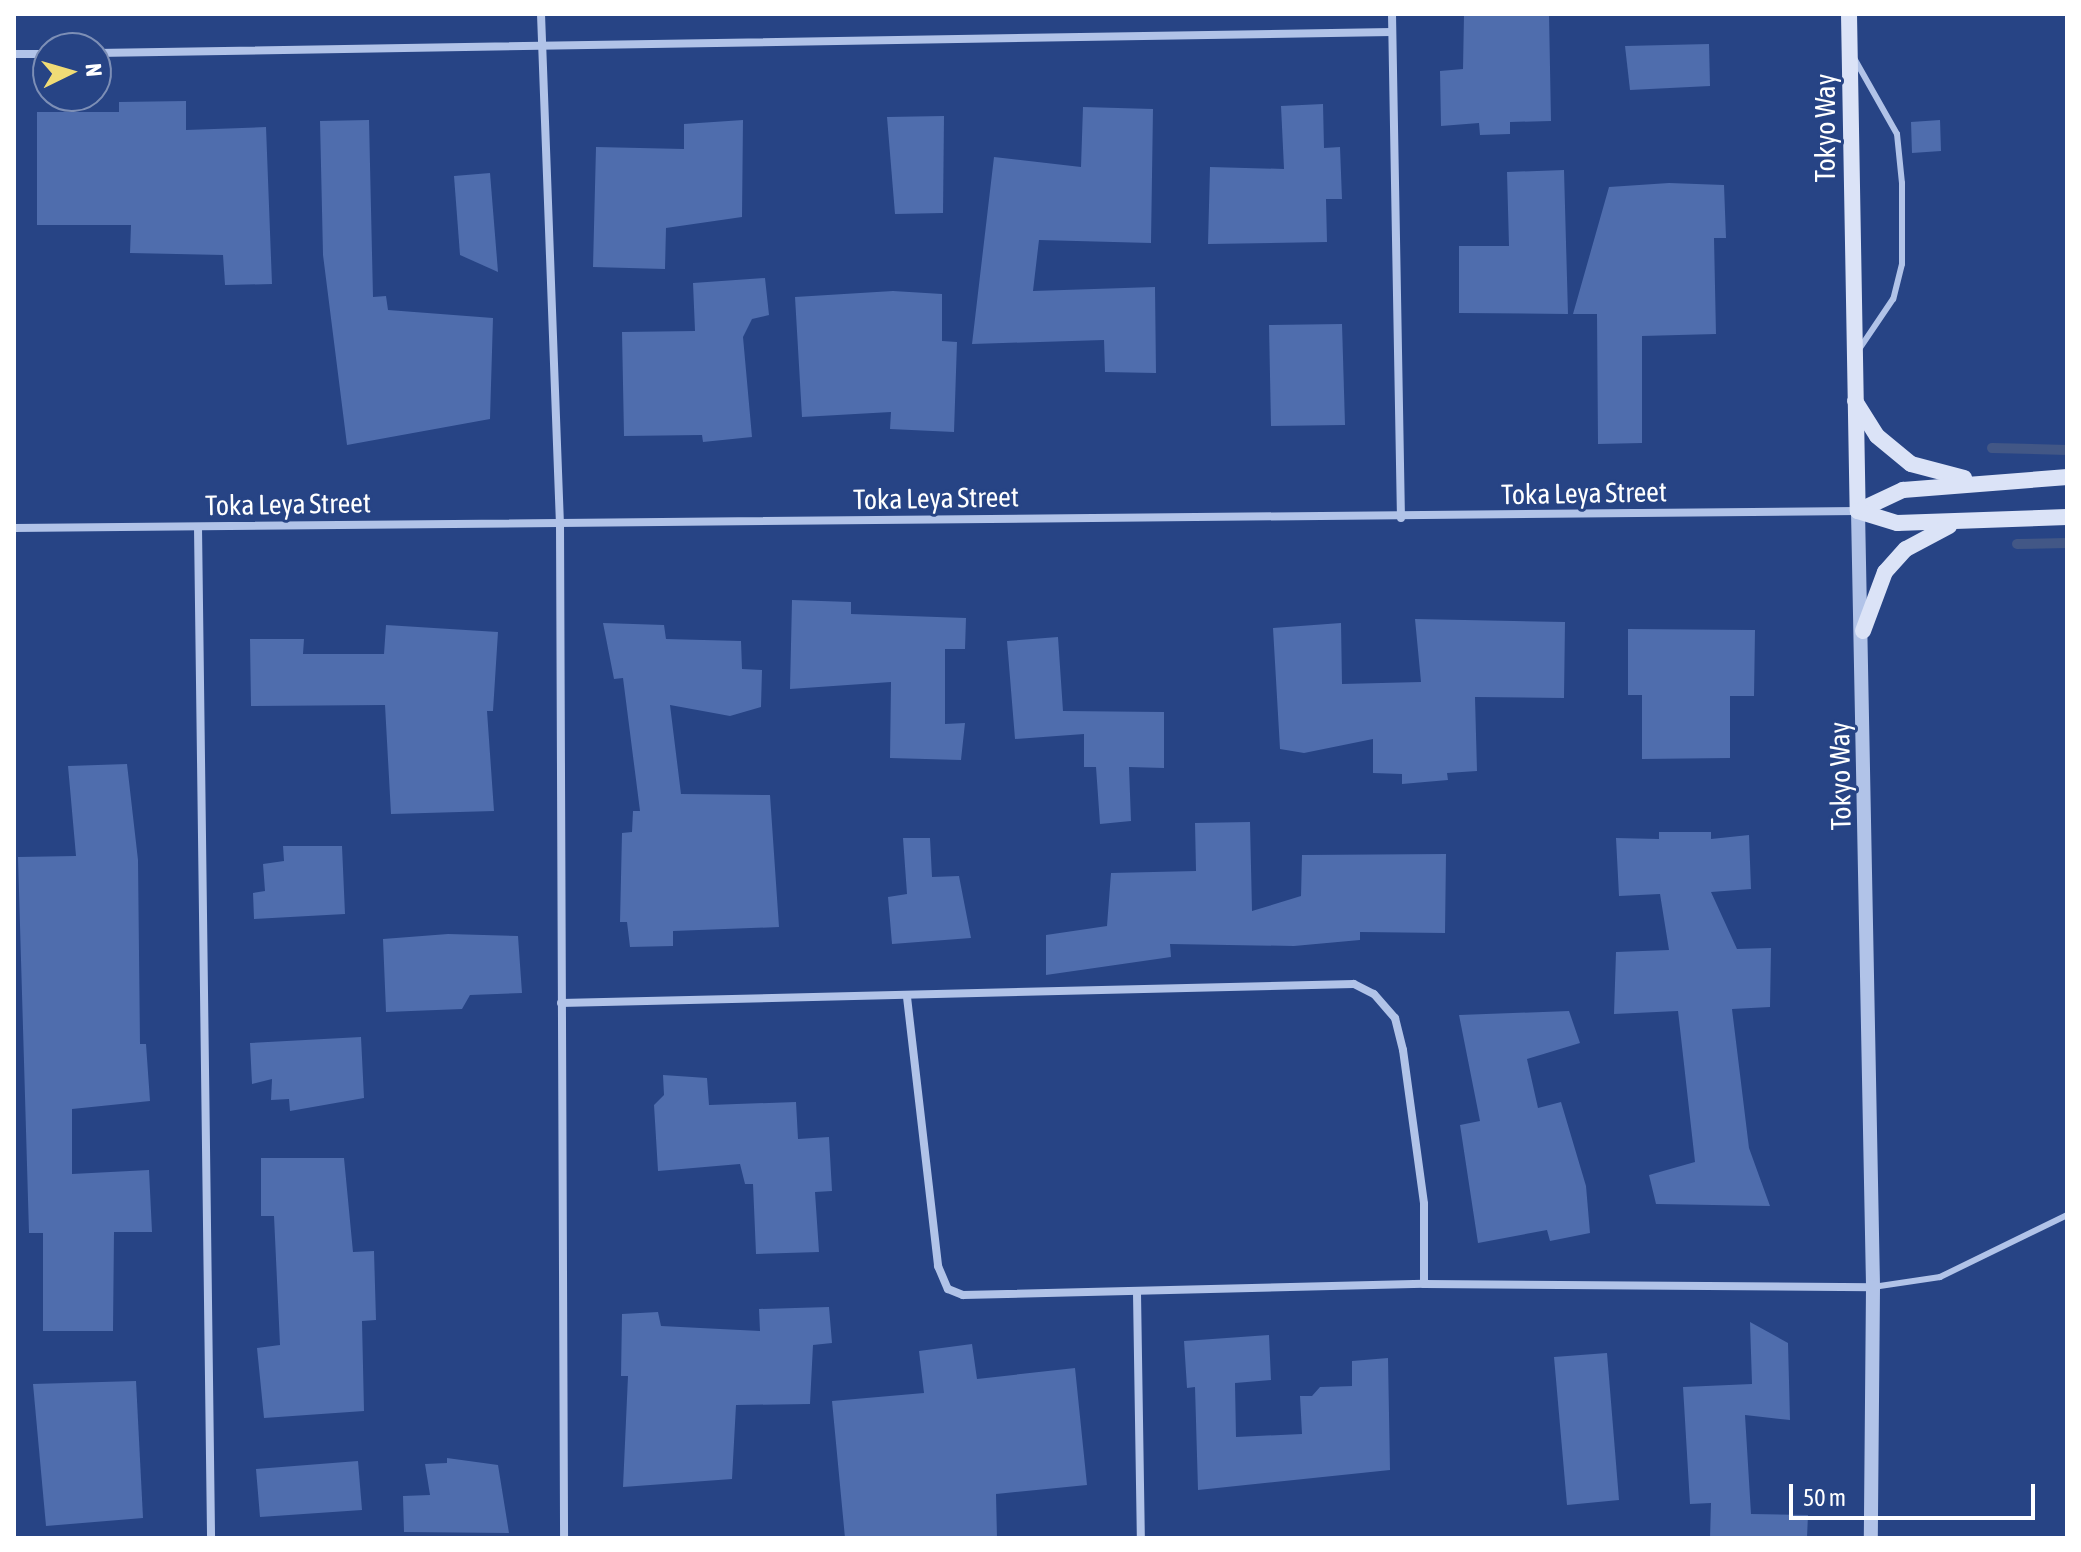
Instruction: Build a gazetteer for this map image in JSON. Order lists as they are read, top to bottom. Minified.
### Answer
{"streets":{"main road":["Tokyo Way"],"street":["Toka Leya Street"]},"crossings":[["Tokyo Way","Toka Leya Street"]],"scale_bar":"50 m","north":"right"}
